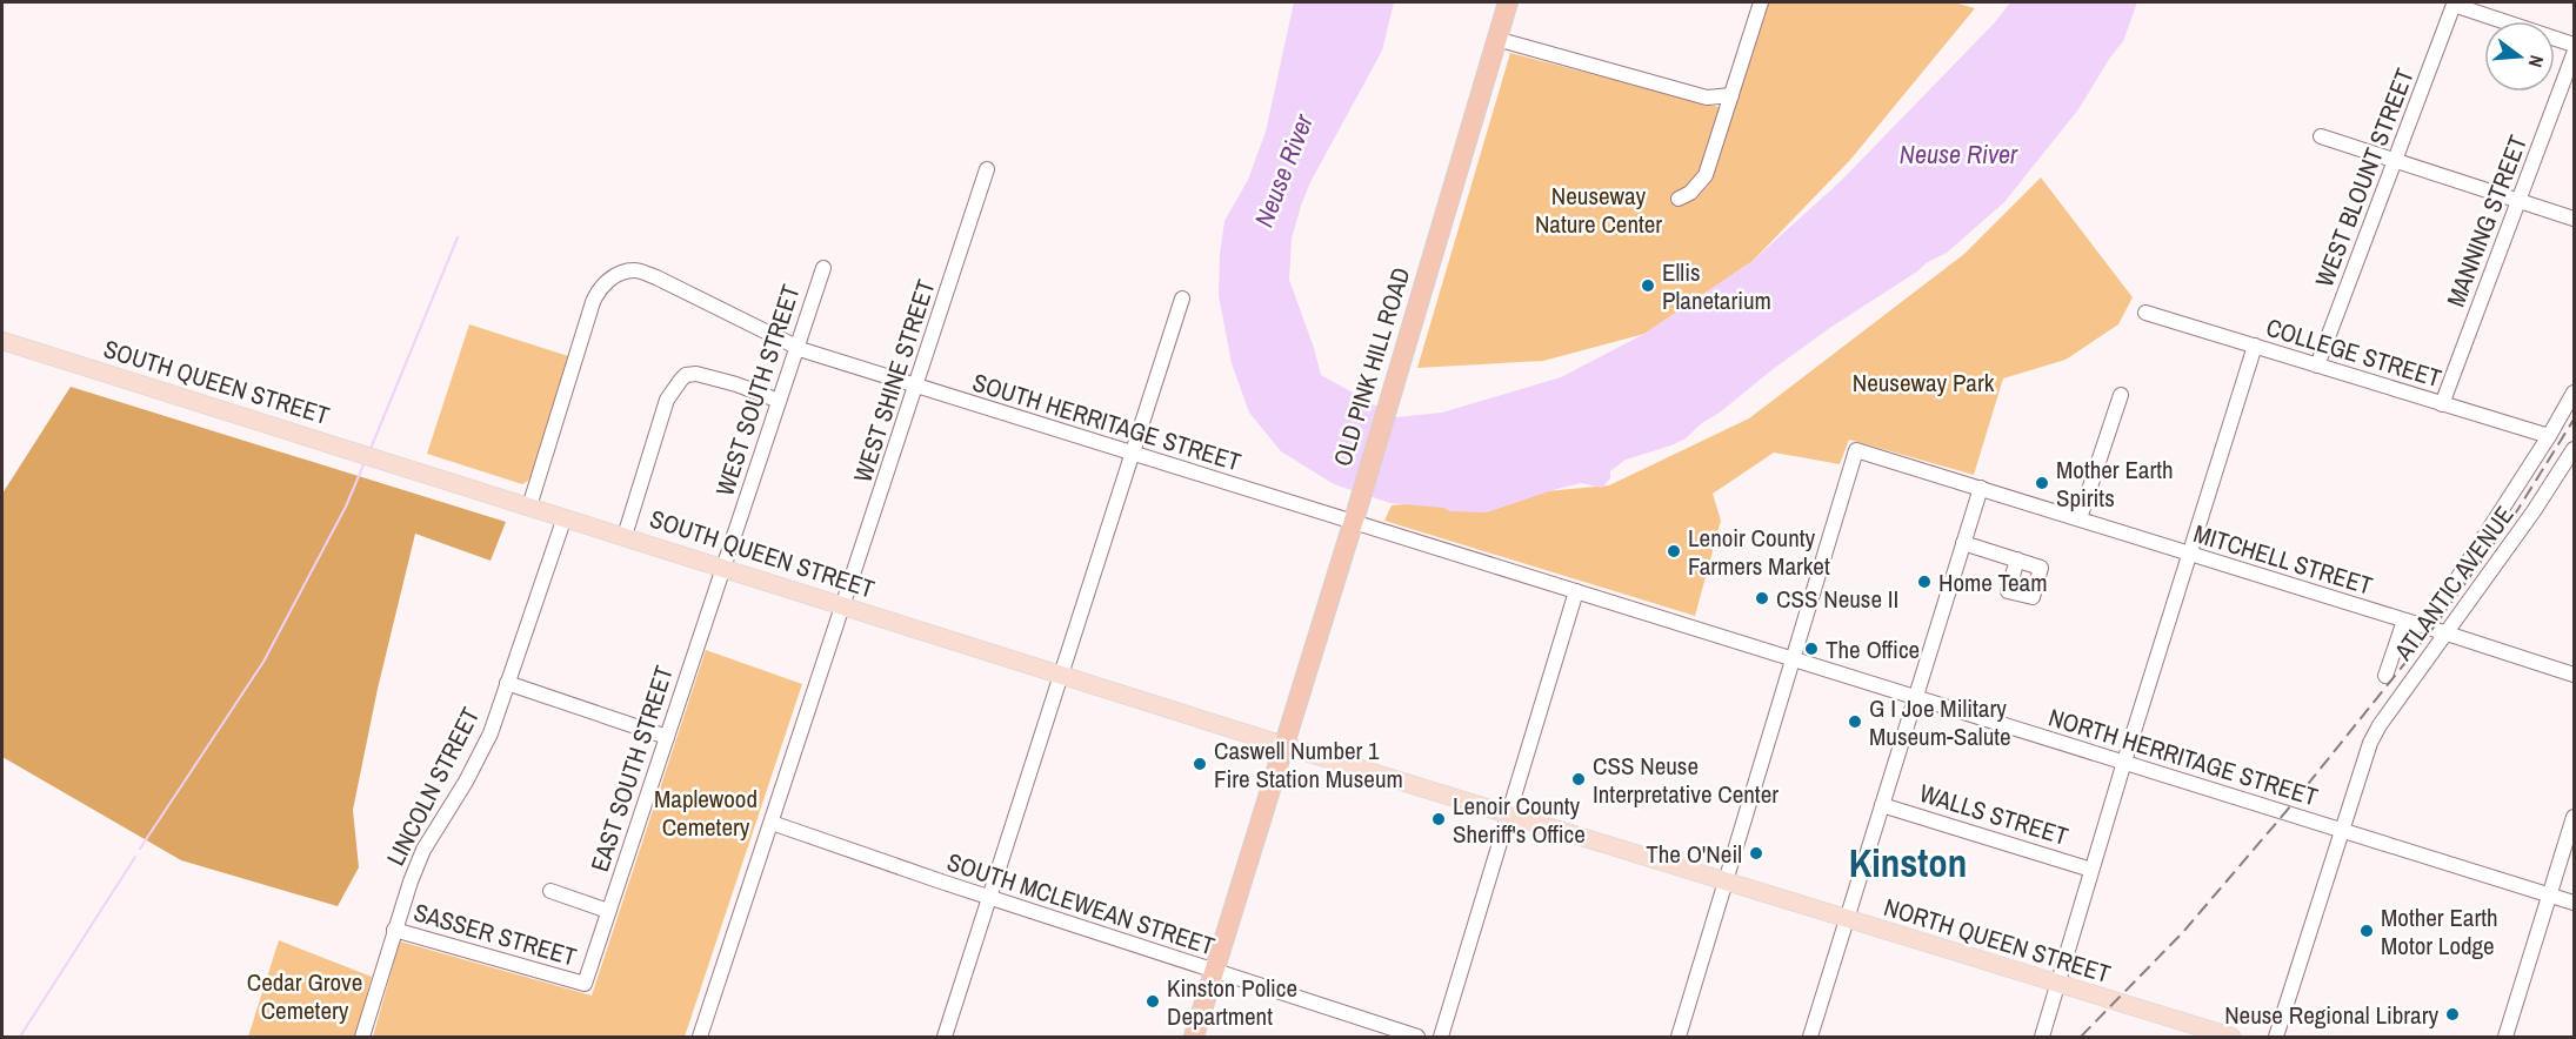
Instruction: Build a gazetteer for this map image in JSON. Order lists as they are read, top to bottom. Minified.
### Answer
{"streets":{"highway":["OLD PINK HILL ROAD"],"main road":["SOUTH QUEEN STREET","NORTH QUEEN STREET"],"street":["WEST BLOUNT STREET","MANNING STREET","COLLEGE STREET","WEST SHINE STREET","WEST SOUTH STREET","SOUTH HERRITAGE STREET","MITCHELL STREET","ATLANTIC AVENUE","NORTH HERRITAGE STREET","EAST SOUTH STREET","LINCOLN STREET","WALLS STREET","SOUTH MCLEWEAN STREET","SASSER STREET"]},"crossings":[["WEST BLOUNT STREET","COLLEGE STREET"],["MANNING STREET","COLLEGE STREET"],["COLLEGE STREET","ATLANTIC AVENUE"],["OLD PINK HILL ROAD","SOUTH QUEEN STREET"],["OLD PINK HILL ROAD","SOUTH HERRITAGE STREET"],["OLD PINK HILL ROAD","SOUTH MCLEWEAN STREET"],["WEST SHINE STREET","SOUTH QUEEN STREET"],["WEST SHINE STREET","SOUTH HERRITAGE STREET"],["WEST SHINE STREET","SOUTH MCLEWEAN STREET"],["SOUTH QUEEN STREET","WEST SOUTH STREET"],["SOUTH QUEEN STREET","SOUTH HERRITAGE STREET"],["SOUTH QUEEN STREET","EAST SOUTH STREET"],["SOUTH QUEEN STREET","LINCOLN STREET"],["SOUTH QUEEN STREET","NORTH QUEEN STREET"],["WEST SOUTH STREET","SOUTH HERRITAGE STREET"],["WEST SOUTH STREET","EAST SOUTH STREET"],["SOUTH HERRITAGE STREET","NORTH HERRITAGE STREET"],["MITCHELL STREET","ATLANTIC AVENUE"],["MITCHELL STREET","NORTH HERRITAGE STREET"],["ATLANTIC AVENUE","NORTH HERRITAGE STREET"],["EAST SOUTH STREET","SASSER STREET"],["LINCOLN STREET","SASSER STREET"]],"districts":["Kinston"],"water":["Neuse River"],"parks":["Neuseway Nature Center","Neuseway Park","Maplewood Cemetery","Cedar Grove Cemetery"],"places":["Ellis Planetarium","Mother Earth Spirits","Lenoir County Farmers Market","Home Team","CSS Neuse II","The Office","G I Joe Military Museum-Salute","Caswell Number 1 Fire Station Museum","CSS Neuse Interpretative Center","Lenoir County Sheriff's Office","The O'Neil","Mother Earth Motor Lodge","Kinston Police Department","Neuse Regional Library"],"north":"right"}
